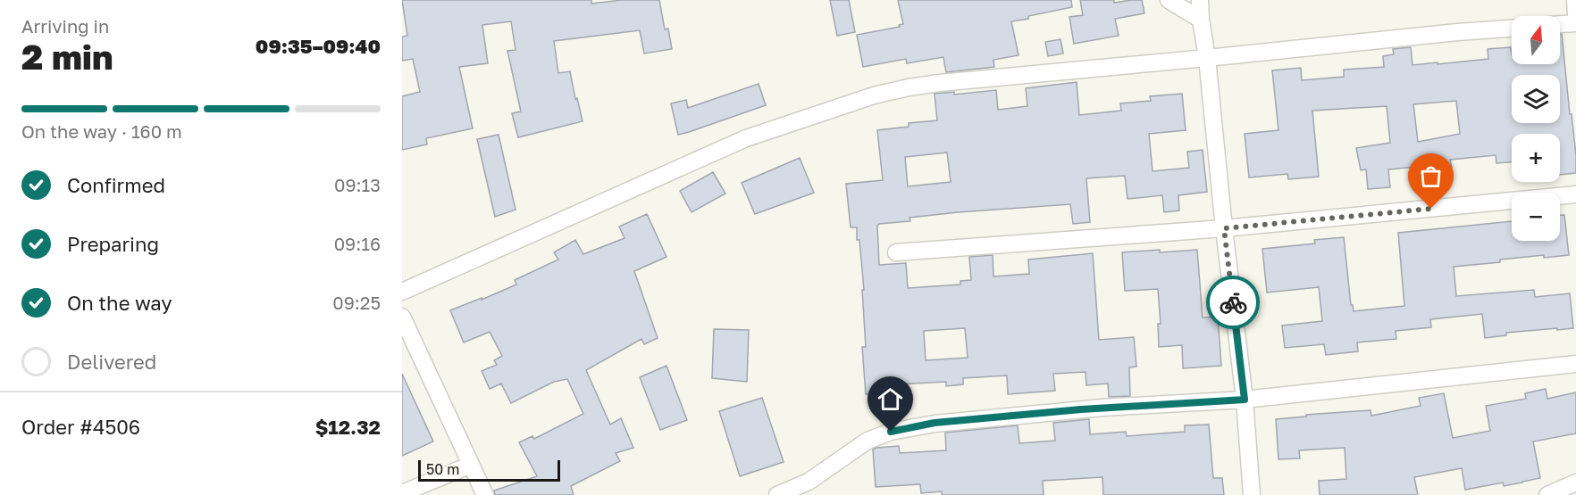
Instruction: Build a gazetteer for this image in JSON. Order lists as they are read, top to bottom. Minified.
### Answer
{"scale_bar":"50 m","north":"top","page":{"heading":["2 min","Arriving in","09:35–09:40"],"panel":["Order #4506","$12.32"],"map_buttons":["+","−"],"bar":"On the way · 160 m","list":[["Confirmed","09:13"],["Preparing","09:16"],["On the way","09:25"],"Delivered"],"scale":"50 m"}}
